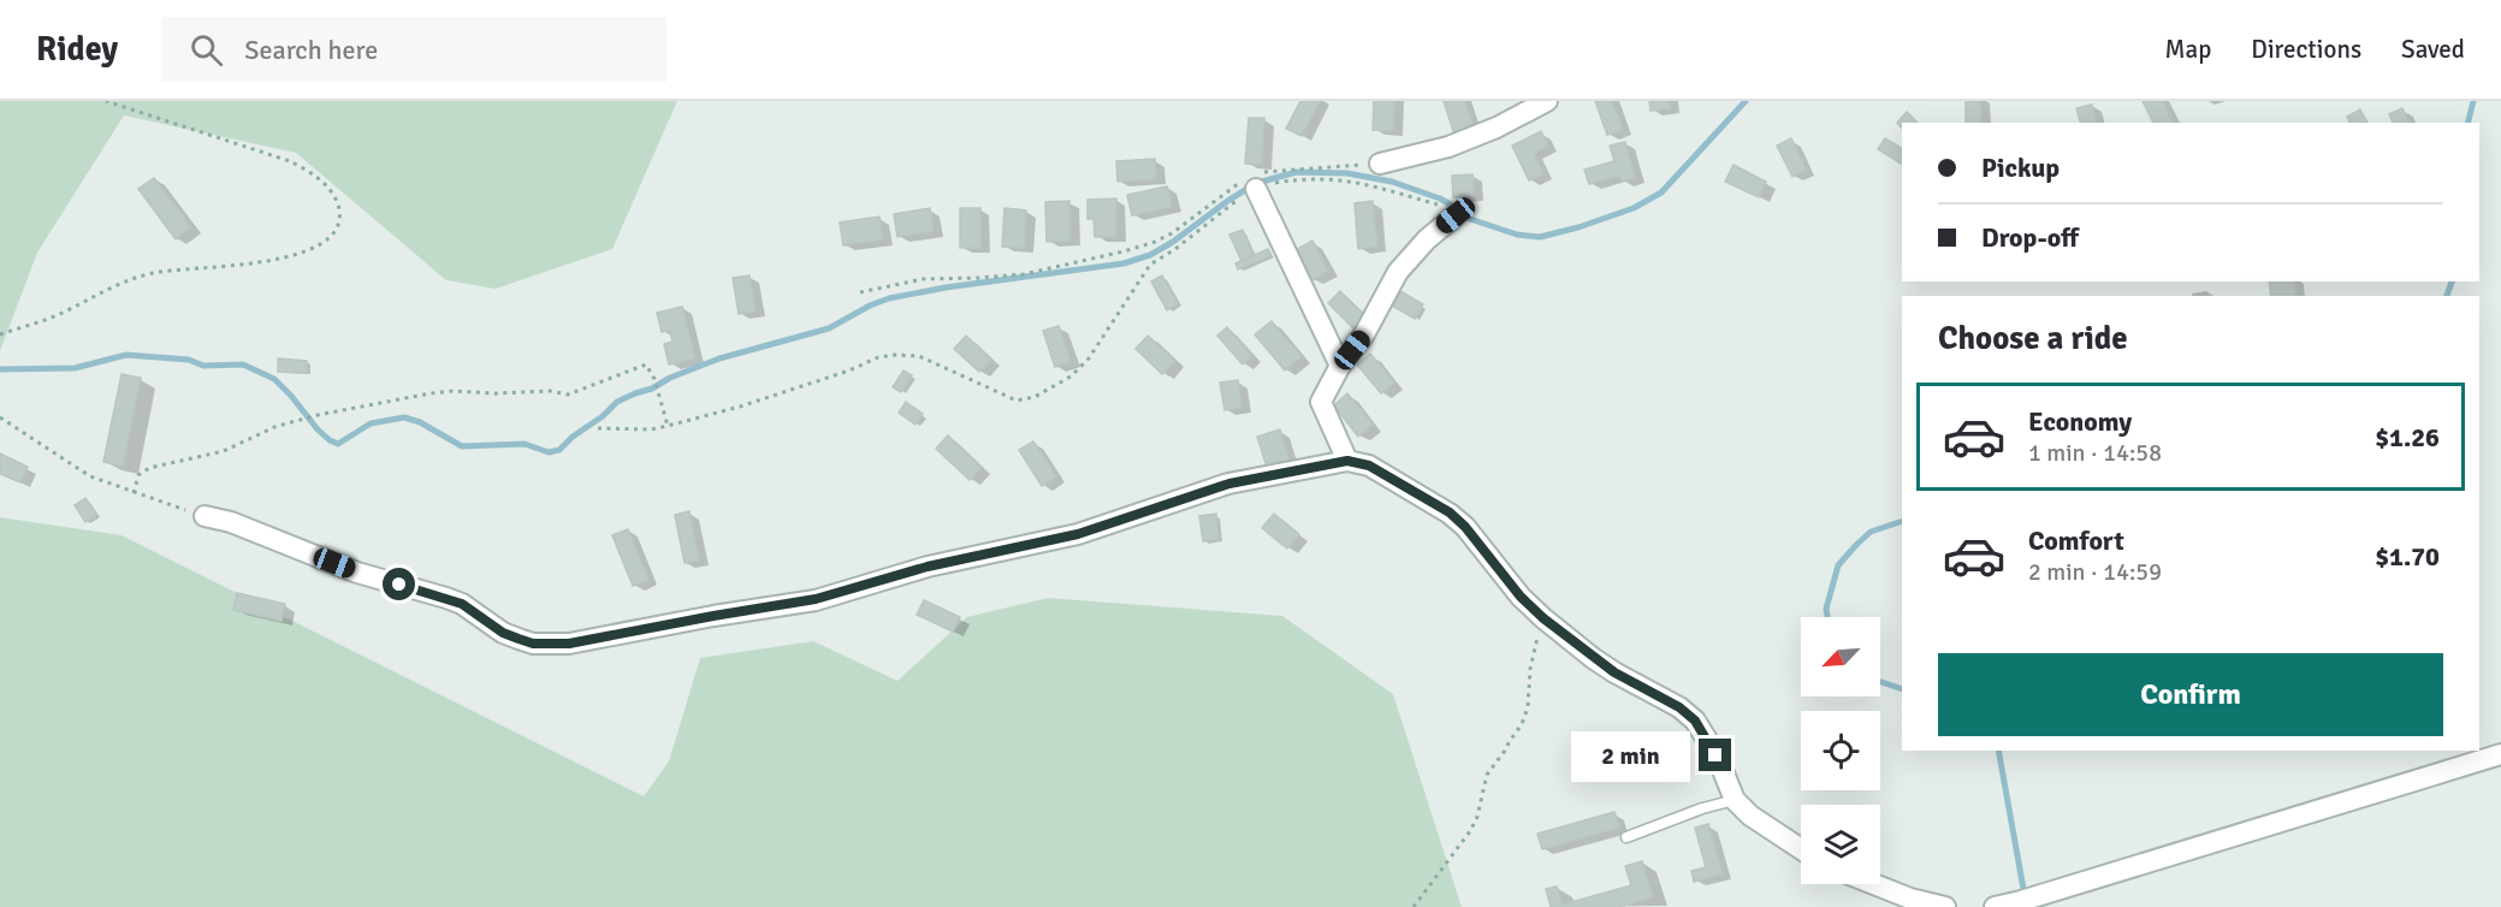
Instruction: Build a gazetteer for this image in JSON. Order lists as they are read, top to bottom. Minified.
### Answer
{"north":"bottom left","page":{"header":"Ridey","search":"Search here","nav":["Map","Directions","Saved"],"banner":["Pickup","Drop-off"],"heading":"Choose a ride","list":[{"name":"Economy","note":"1 min · 14:58","value":"$1.26"},{"name":"Comfort","note":"2 min · 14:59","value":"$1.70"}],"buttons":"Confirm","bubble":"2 min"}}
